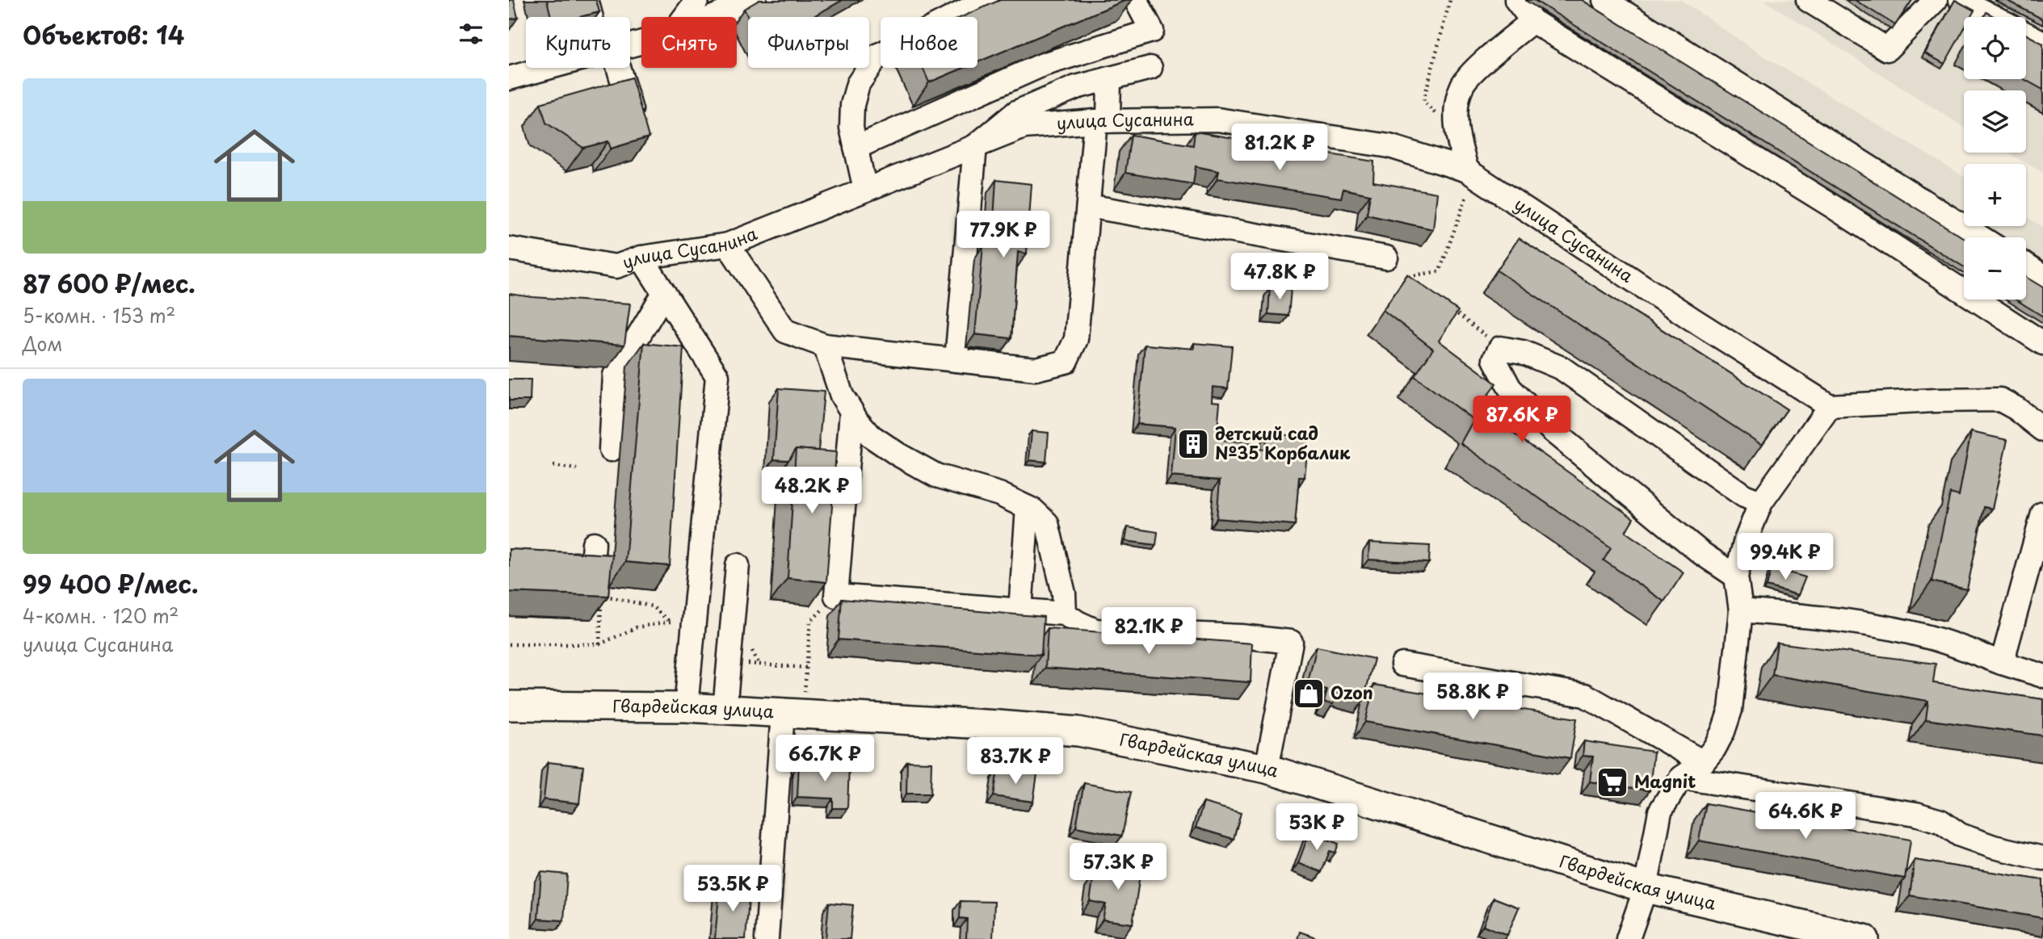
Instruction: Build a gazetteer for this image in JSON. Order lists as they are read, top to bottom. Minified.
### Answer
{"streets":{"main road":["Гвардейская улица"],"street":["улица Сусанина"]},"places":{"building":["детский сад №35 Корбалик"],"shop":["Ozon"],"supermarket":["Magnit"]},"page":{"heading":"Объектов: 14","map_buttons":["+","−"],"chip":["Купить","Снять","Фильтры","Новое"],"list":[{"name":"87 600 ₽/мес.","note":"5-комн. · 153 m² · Дом"},{"name":"99 400 ₽/мес.","note":"4-комн. · 120 m² · улица Сусанина"}],"price":["81.2K ₽","77.9K ₽","47.8K ₽","87.6K ₽","48.2K ₽","99.4K ₽","82.1K ₽","58.8K ₽","66.7K ₽","83.7K ₽","64.6K ₽","53K ₽","57.3K ₽","53.5K ₽"]}}
